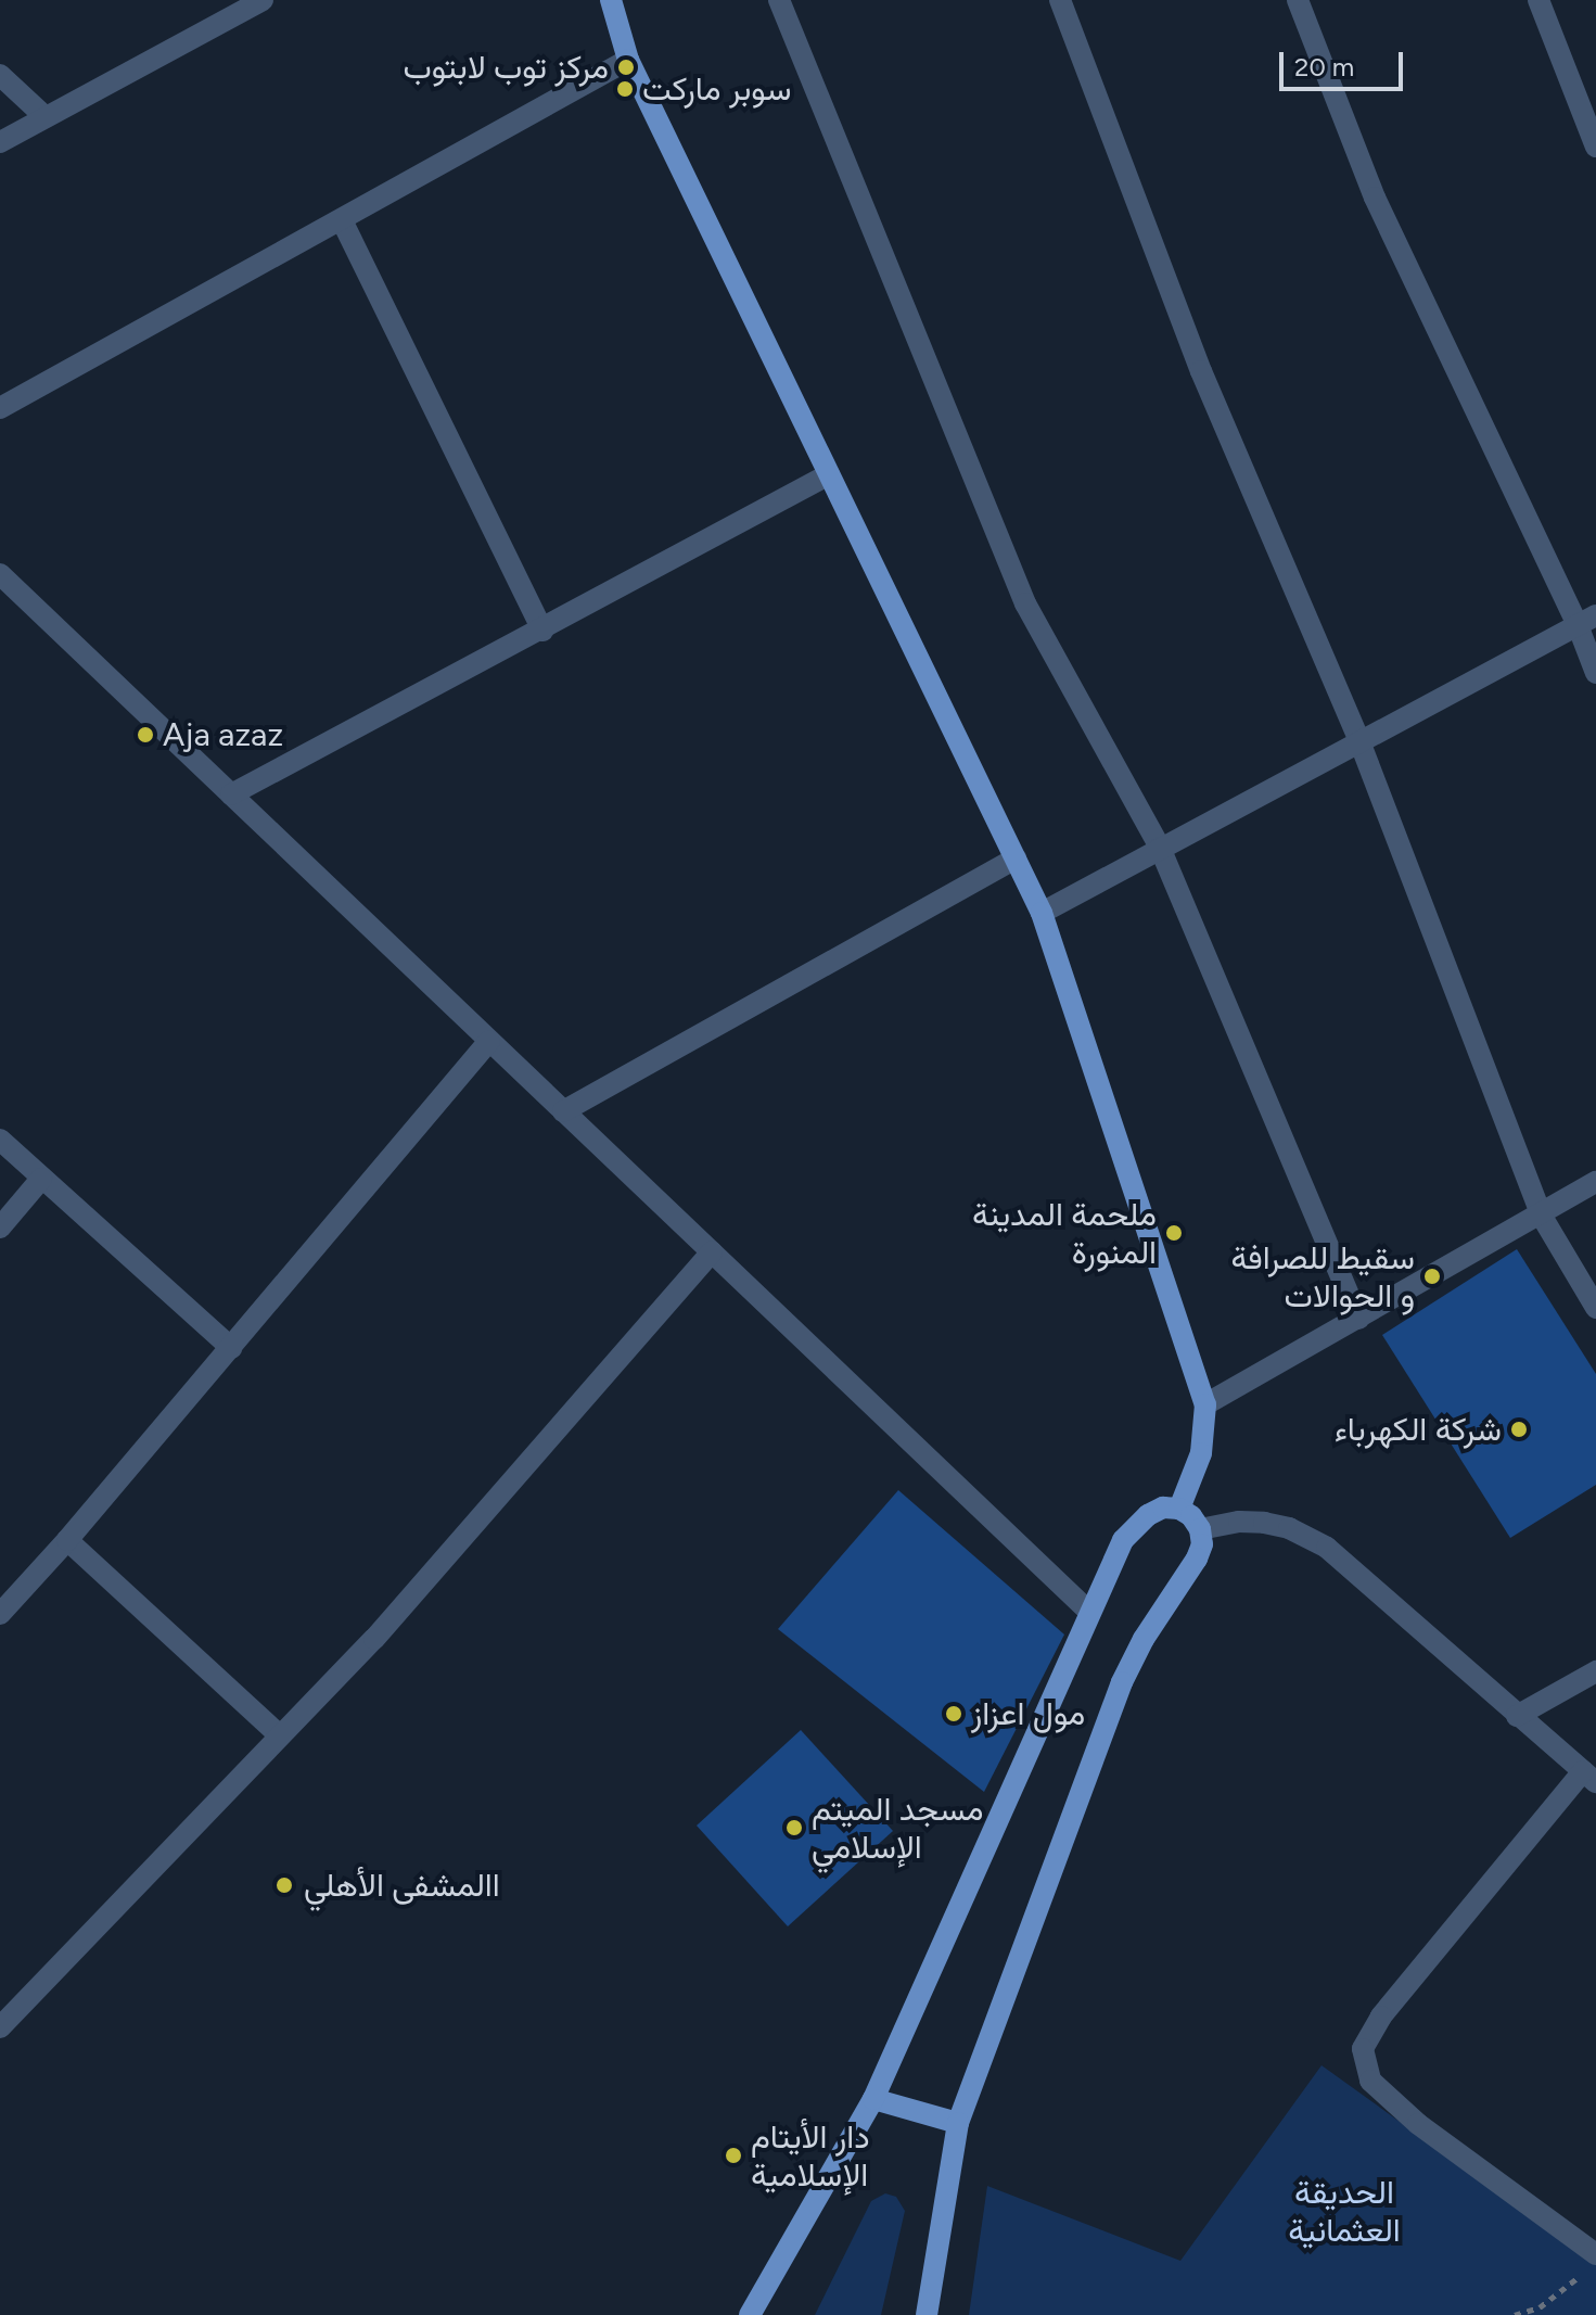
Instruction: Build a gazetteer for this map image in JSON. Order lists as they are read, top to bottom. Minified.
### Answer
{"parks":["الحديقة العثمانية"],"places":["مركز توب لابتوب","سوبر ماركت","Aja azaz","ملحمة المدينة المنورة","سقيط للصرافة و الحوالات","شركة الكهرباء","مول اعزاز","مسجد الميتم الإسلامي","االمشفى الأهلي","دار الأيتام الإسلامية"],"scale_bar":"20 m"}
